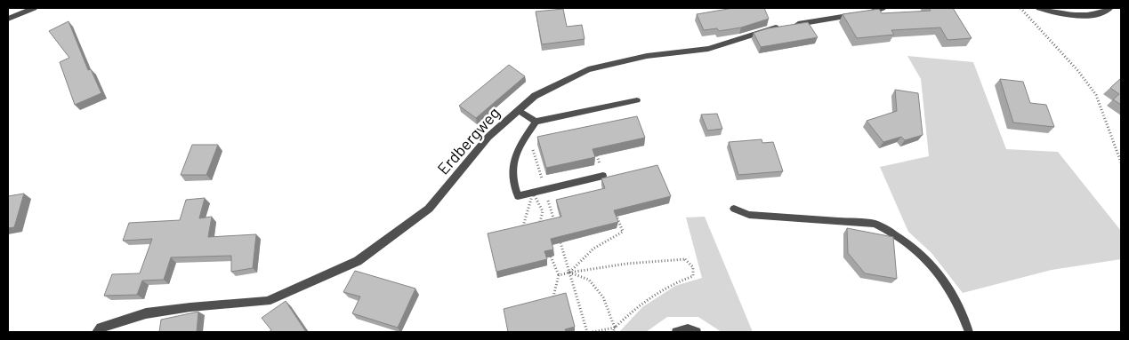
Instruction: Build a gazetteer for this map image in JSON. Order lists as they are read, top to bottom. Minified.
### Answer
{"streets":{"street":["Erdbergweg"]}}
